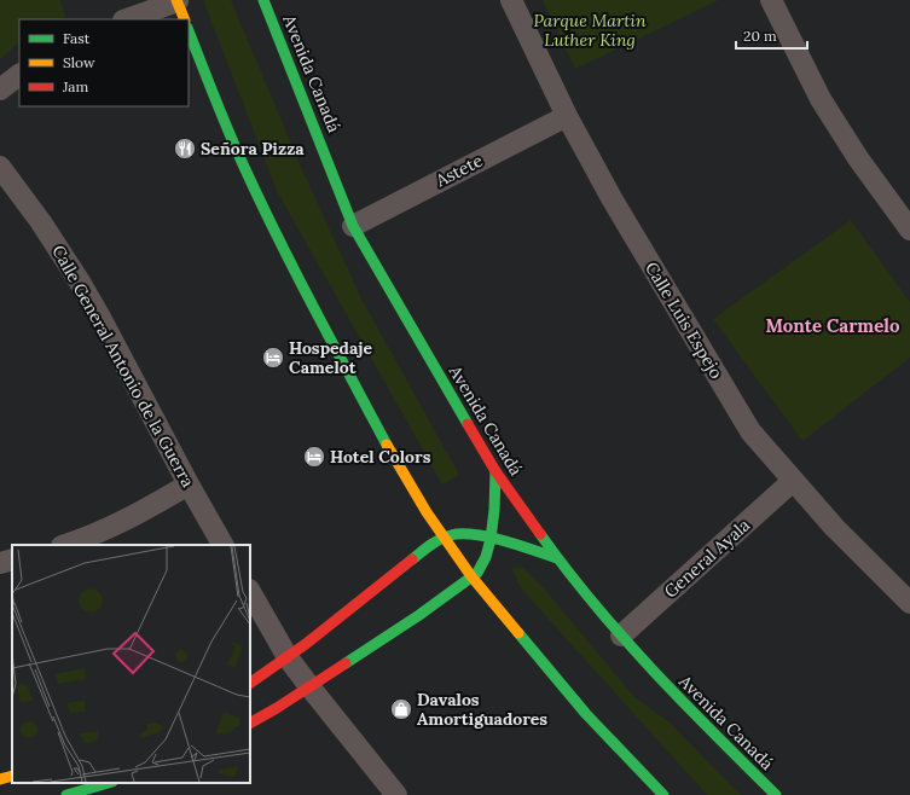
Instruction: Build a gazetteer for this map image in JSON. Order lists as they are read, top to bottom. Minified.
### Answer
{"streets":{"main road":["Avenida Canadá"],"street":["Astete","Calle Luis Espejo","Calle General Antonio de la Guerra","General Ayala"]},"crossings":[["Avenida Canadá","Astete"],["Avenida Canadá","General Ayala"],["Astete","Calle Luis Espejo"],["Calle Luis Espejo","General Ayala"]],"districts":["Monte Carmelo"],"parks":["Parque Martin Luther King"],"places":{"restaurant":["Señora Pizza"],"hotel":["Hospedaje Camelot","Hotel Colors"],"shop":["Davalos Amortiguadores"]},"legend":["Fast","Slow","Jam"],"scale_bar":"20 m"}
